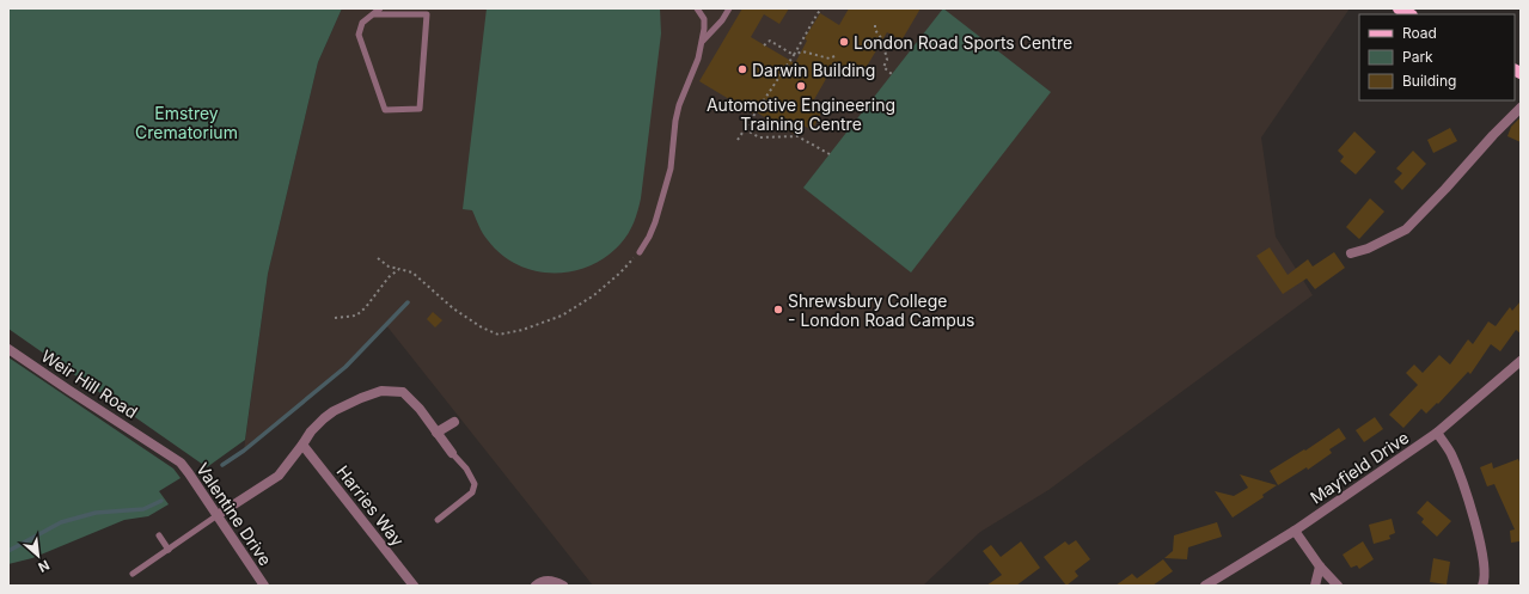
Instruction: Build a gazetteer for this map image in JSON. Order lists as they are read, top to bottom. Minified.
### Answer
{"streets":{"street":["Weir Hill Road","Mayfield Drive","Harries Way","Valentine Drive"]},"crossings":[["Weir Hill Road","Valentine Drive"]],"parks":["Emstrey Crematorium"],"places":["London Road Sports Centre","Darwin Building","Automotive Engineering Training Centre","Shrewsbury College - London Road Campus"],"legend":["Road","Park","Building"],"north":"bottom right"}
